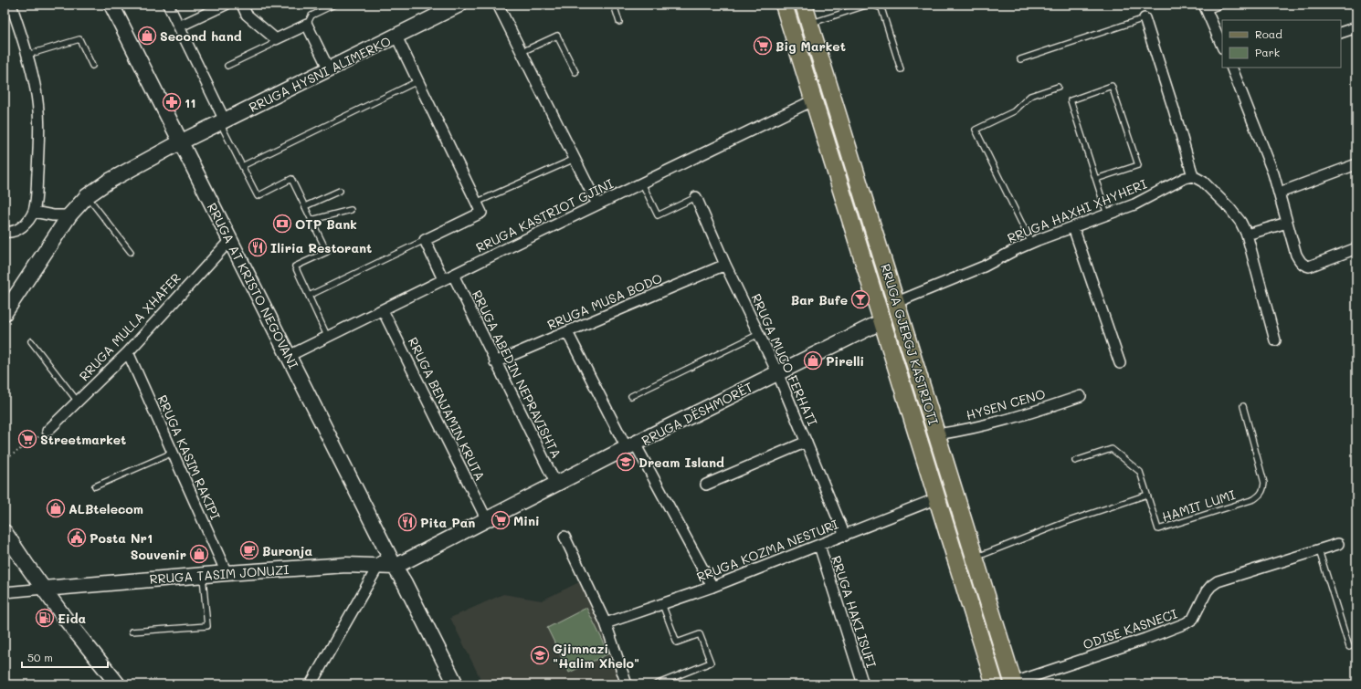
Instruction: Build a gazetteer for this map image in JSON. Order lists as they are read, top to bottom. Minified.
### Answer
{"streets":{"main road":["RRUGA HYSNI ALIMERKO","RRUGA AT KRISTO NEGOVANI","RRUGA GJERGJ KASTRIOTI","RRUGA DËSHMORËT","RRUGA TASIM JONUZI"],"street":["RRUGA HAXHI XHYHERI","RRUGA KASTRIOT GJINI","RRUGA MUSA BODO","RRUGA MULLA XHAFER","RRUGA MUCO FERHATI","RRUGA ABEDIN NEPRAVISHTA","HYSEN CENO","RRUGA BENJAMIN KRUTA","RRUGA KASIM RAKIPI","RRUGA KOZMA NESTURI","RRUGA HAKI ISUFI","ODISE KASNECI"],"lane":["HAMIT LUMI"]},"crossings":[["RRUGA HYSNI ALIMERKO","RRUGA AT KRISTO NEGOVANI"],["RRUGA HAXHI XHYHERI","RRUGA GJERGJ KASTRIOTI"],["RRUGA KASTRIOT GJINI","RRUGA AT KRISTO NEGOVANI"],["RRUGA KASTRIOT GJINI","RRUGA GJERGJ KASTRIOTI"],["RRUGA KASTRIOT GJINI","RRUGA ABEDIN NEPRAVISHTA"],["RRUGA KASTRIOT GJINI","RRUGA BENJAMIN KRUTA"],["RRUGA AT KRISTO NEGOVANI","RRUGA MULLA XHAFER"],["RRUGA AT KRISTO NEGOVANI","RRUGA DËSHMORËT"],["RRUGA AT KRISTO NEGOVANI","RRUGA TASIM JONUZI"],["RRUGA MUSA BODO","RRUGA MUCO FERHATI"],["RRUGA MUSA BODO","RRUGA ABEDIN NEPRAVISHTA"],["RRUGA MULLA XHAFER","RRUGA KASIM RAKIPI"],["RRUGA GJERGJ KASTRIOTI","HYSEN CENO"],["RRUGA GJERGJ KASTRIOTI","RRUGA DËSHMORËT"],["RRUGA GJERGJ KASTRIOTI","RRUGA KOZMA NESTURI"],["RRUGA GJERGJ KASTRIOTI","ODISE KASNECI"],["RRUGA MUCO FERHATI","RRUGA DËSHMORËT"],["RRUGA MUCO FERHATI","RRUGA KOZMA NESTURI"],["RRUGA ABEDIN NEPRAVISHTA","RRUGA DËSHMORËT"],["RRUGA BENJAMIN KRUTA","RRUGA DËSHMORËT"],["RRUGA DËSHMORËT","RRUGA TASIM JONUZI"],["RRUGA KASIM RAKIPI","RRUGA TASIM JONUZI"],["RRUGA KOZMA NESTURI","RRUGA HAKI ISUFI"]],"places":{"shop":["Second hand","Pirelli","ALBtelecom","Souvenir"],"supermarket":["Big Market","Streetmarket","Mini"],"pharmacy":["11"],"bank":["OTP Bank"],"restaurant":["Iliria Restorant","Pita Pan"],"bar":["Bar Bufe"],"school or university":["Dream Island","Gjimnazi \"Halim Xhelo\""],"public building":["Posta Nr1"],"cafe":["Buronja"],"fuel station":["Eida"]},"legend":["Road","Park"],"scale_bar":"50 m"}
